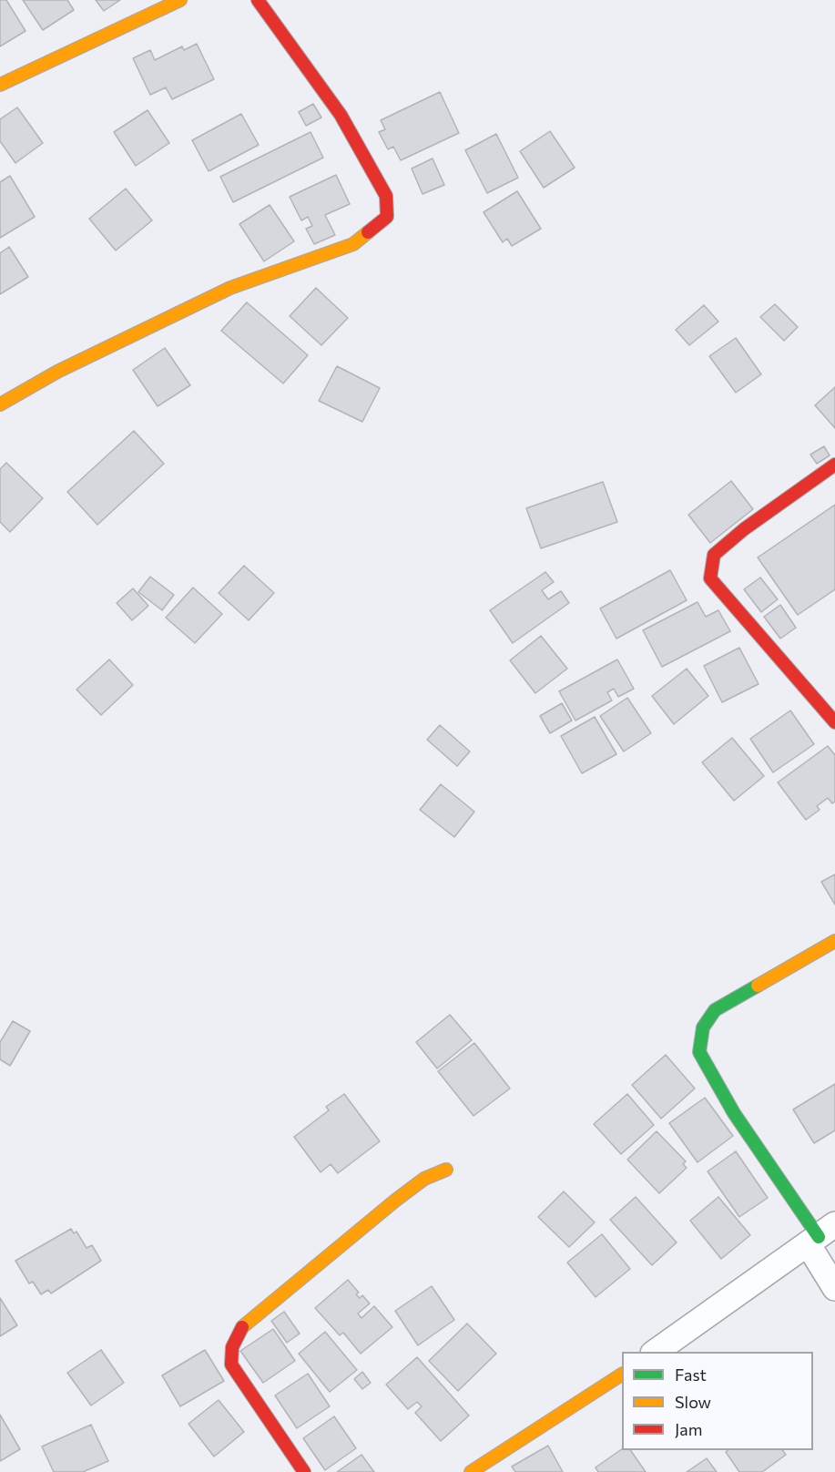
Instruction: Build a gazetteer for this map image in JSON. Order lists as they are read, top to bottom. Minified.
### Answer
{"legend":["Fast","Slow","Jam"]}
